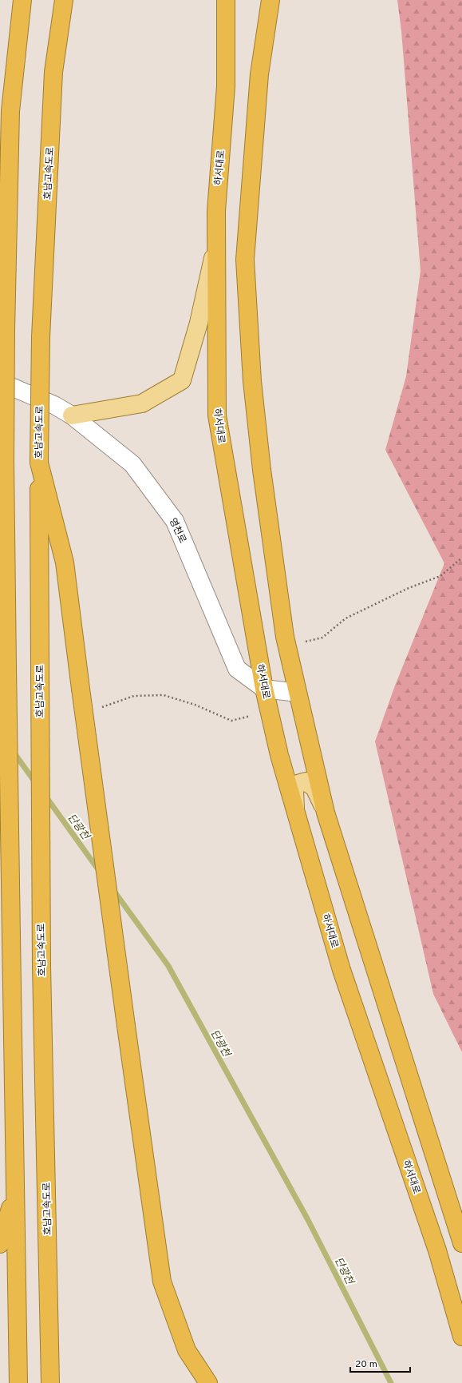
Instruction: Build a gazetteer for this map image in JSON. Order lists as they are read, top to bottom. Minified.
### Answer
{"streets":{"highway":["하서대로","호남고속도로"],"street":["영천로"]},"crossings":[["하서대로","영천로"]],"water":["단광천"],"scale_bar":"20 m"}
